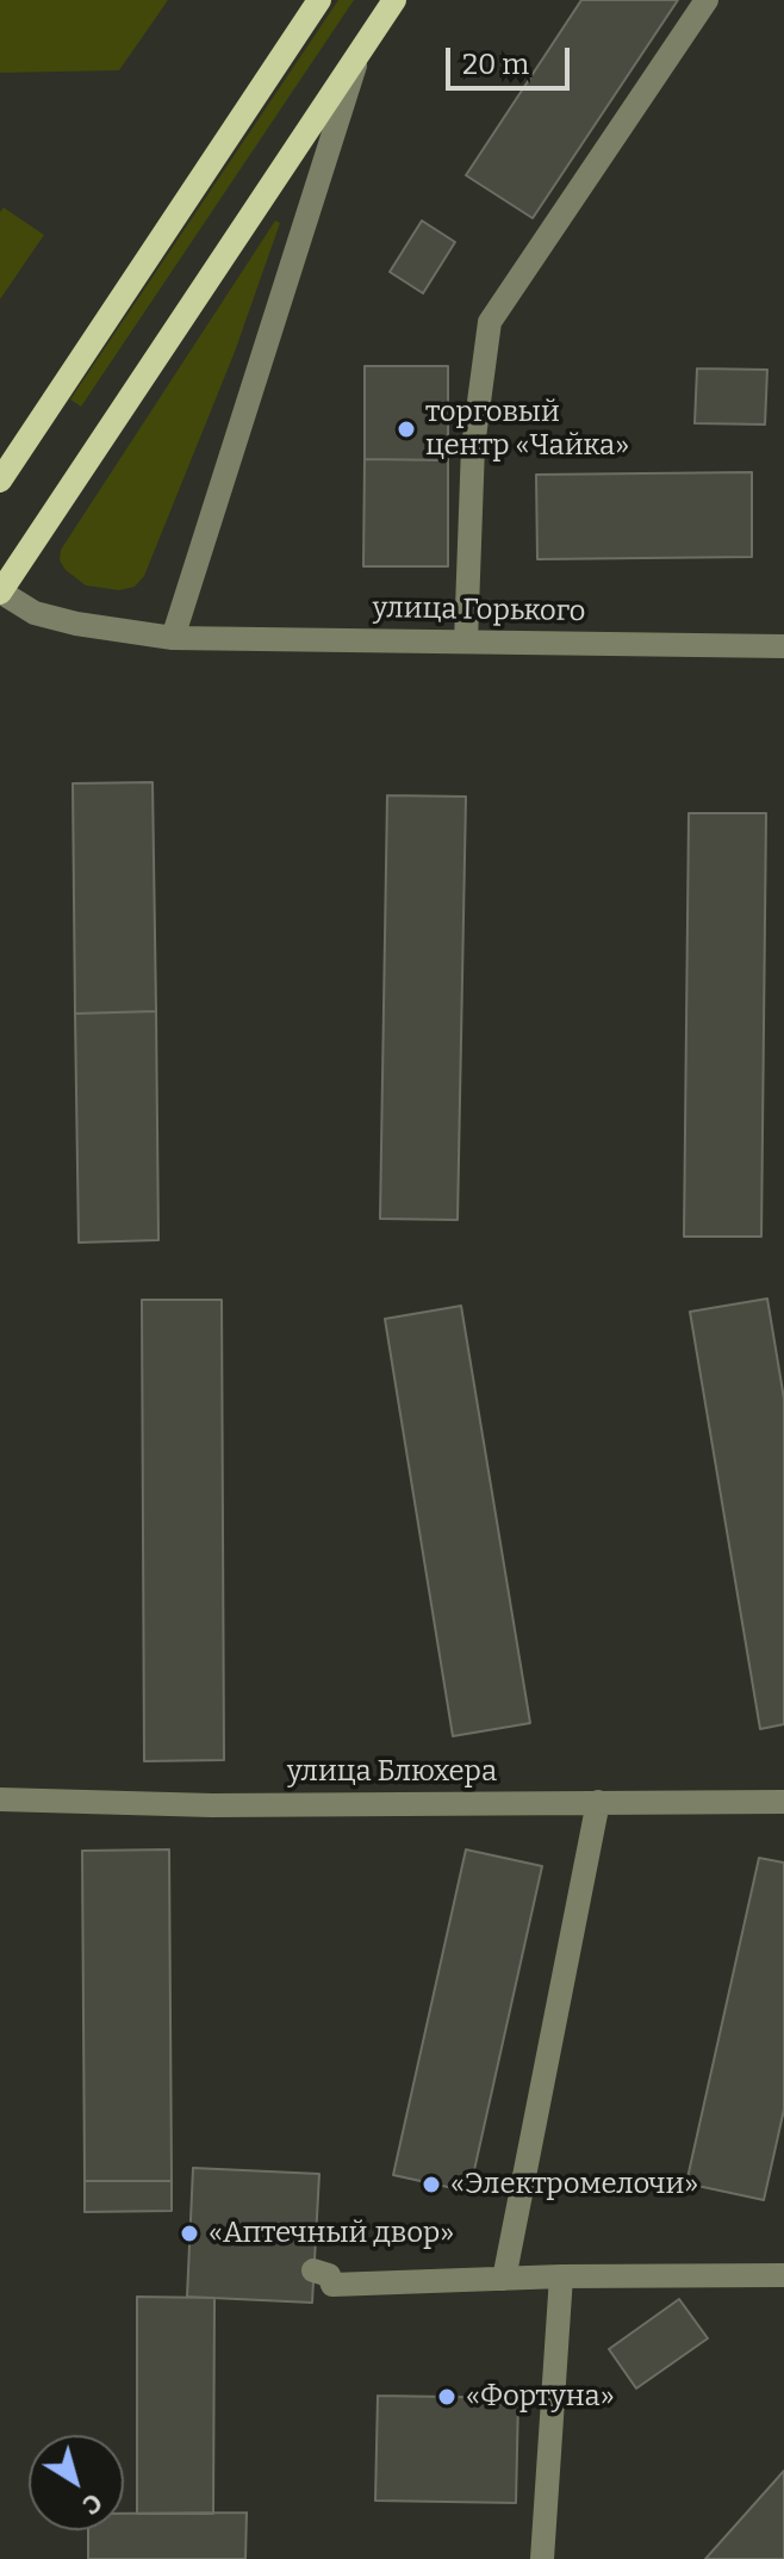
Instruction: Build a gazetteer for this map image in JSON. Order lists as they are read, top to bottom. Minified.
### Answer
{"streets":{"street":["улица Горького","улица Блюхера"]},"places":["торговый центр «Чайка»","«Электромелочи»","«Аптечный двор»","«Фортуна»"],"scale_bar":"20 m","north":"bottom right"}
